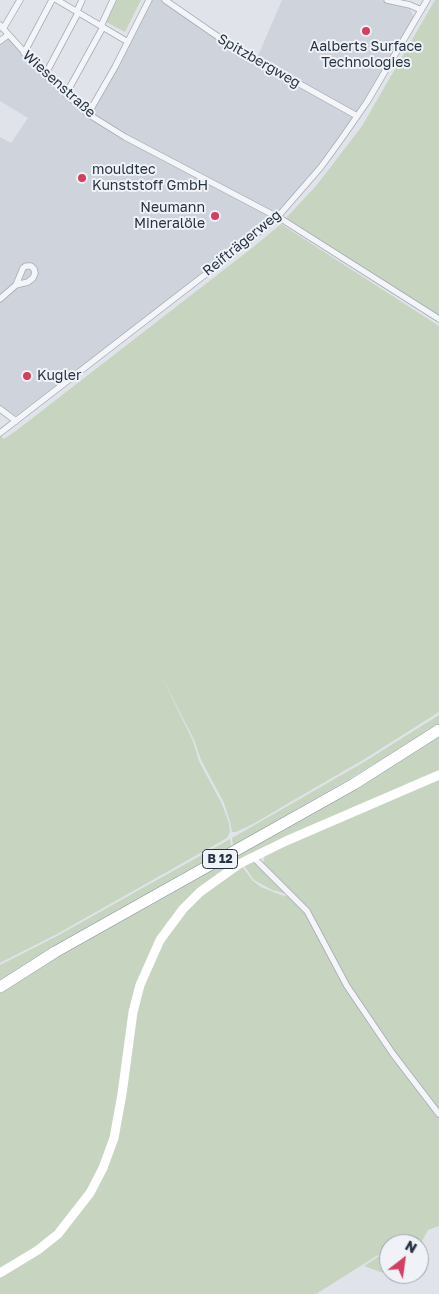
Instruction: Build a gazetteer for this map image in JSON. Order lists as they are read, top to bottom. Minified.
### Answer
{"streets":{"highway":["B 12"],"street":["Spitzbergweg","Wiesenstraße","Reifträgerweg"]},"crossings":[["Spitzbergweg","Reifträgerweg"],["Wiesenstraße","Reifträgerweg"]],"places":["Aalberts Surface Technologies","mouldtec Kunststoff GmbH","Neumann Mineralöle","Kugler"],"north":"top right"}
